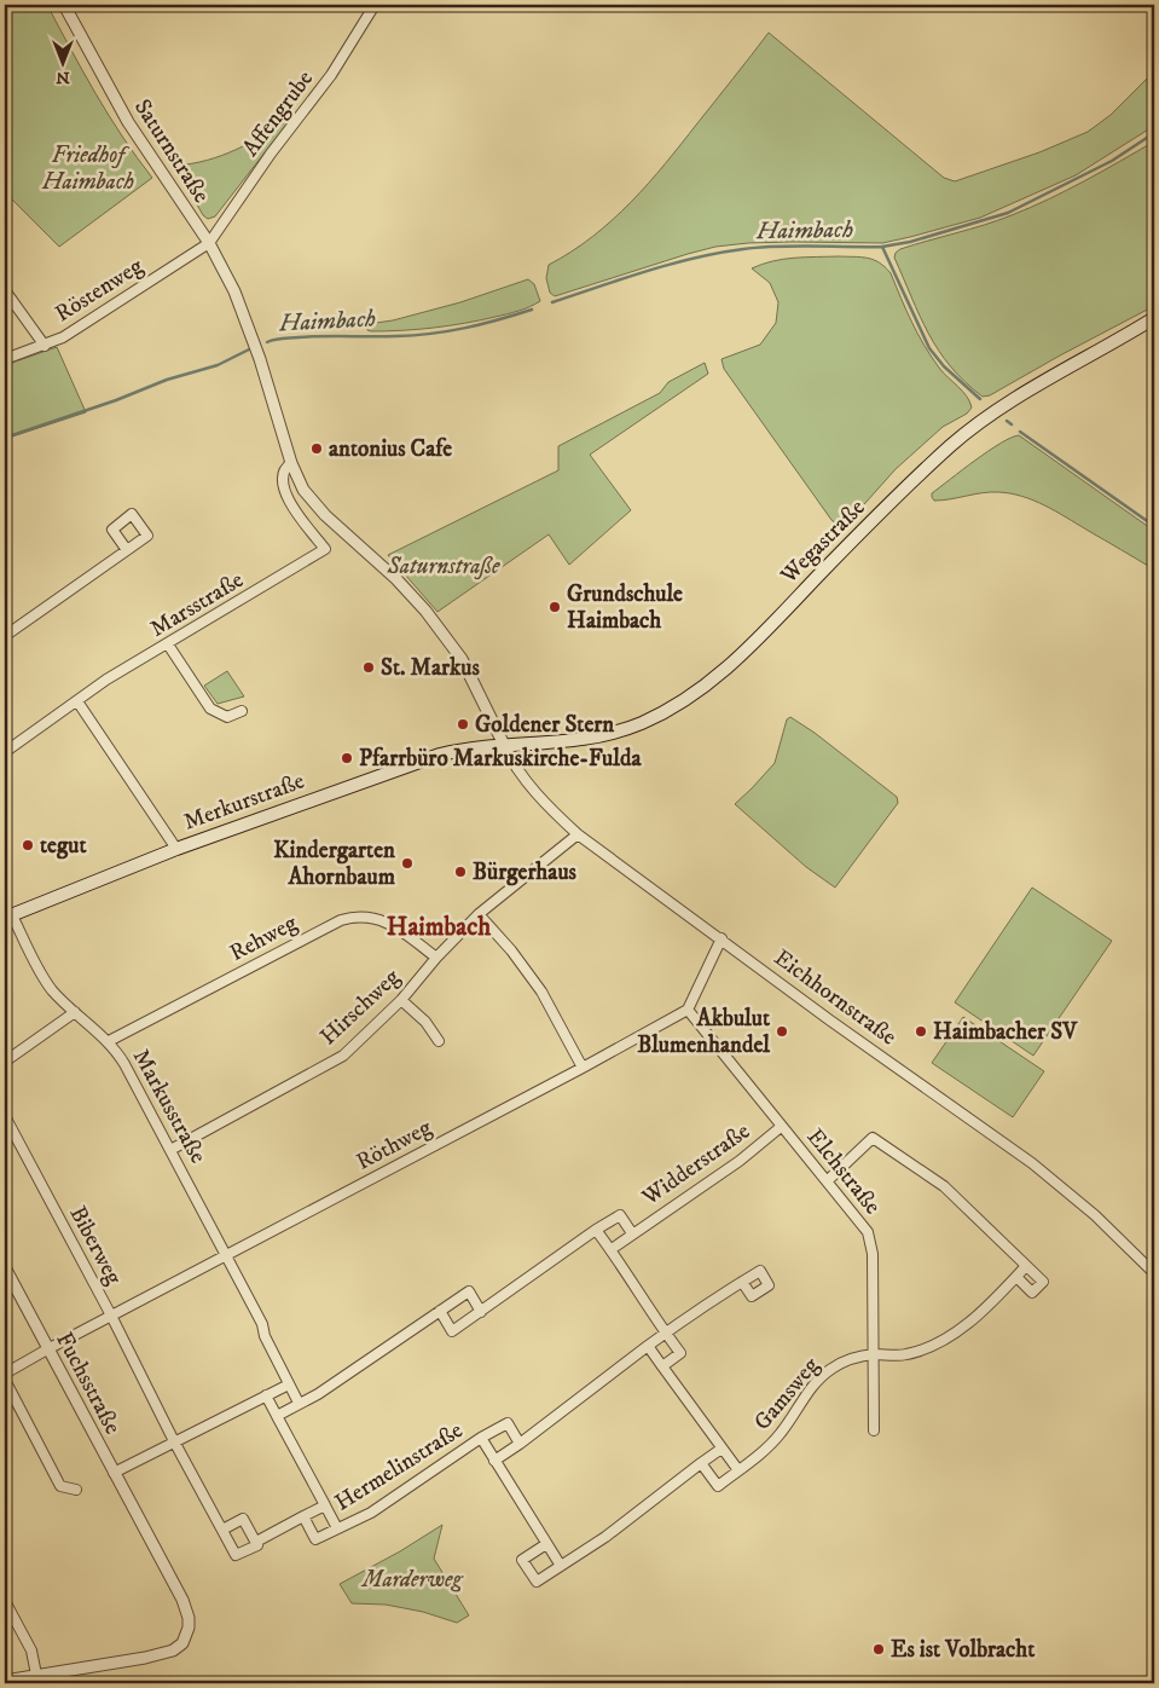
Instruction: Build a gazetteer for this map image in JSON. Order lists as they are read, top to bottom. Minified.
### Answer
{"streets":{"main road":["Wegastraße","Merkurstraße"],"street":["Affengrube","Saturnstraße","Röstenweg","Marsstraße","Rehweg","Eichhornstraße","Hirschweg","Markusstraße","Röthweg","Widderstraße","Elchstraße","Biberweg","Fuchsstraße","Gamsweg","Hermelinstraße"]},"crossings":[["Affengrube","Saturnstraße"],["Affengrube","Röstenweg"],["Saturnstraße","Röstenweg"],["Saturnstraße","Wegastraße"],["Saturnstraße","Marsstraße"],["Saturnstraße","Merkurstraße"],["Saturnstraße","Eichhornstraße"],["Wegastraße","Merkurstraße"],["Wegastraße","Eichhornstraße"],["Merkurstraße","Eichhornstraße"],["Merkurstraße","Markusstraße"],["Rehweg","Hirschweg"],["Rehweg","Markusstraße"],["Eichhornstraße","Hirschweg"],["Hirschweg","Markusstraße"],["Markusstraße","Röthweg"],["Röthweg","Elchstraße"],["Röthweg","Biberweg"],["Röthweg","Fuchsstraße"],["Widderstraße","Elchstraße"],["Elchstraße","Gamsweg"]],"districts":["Haimbach"],"water":["Haimbach"],"parks":["Friedhof Haimbach","Saturnstraße","Marderweg"],"places":["antonius Cafe","Grundschule Haimbach","St. Markus","Goldener Stern","Pfarrbüro Markuskirche-Fulda","tegut","Kindergarten Ahornbaum","Bürgerhaus","Akbulut Blumenhandel","Haimbacher SV","Es ist Volbracht"],"north":"bottom"}
